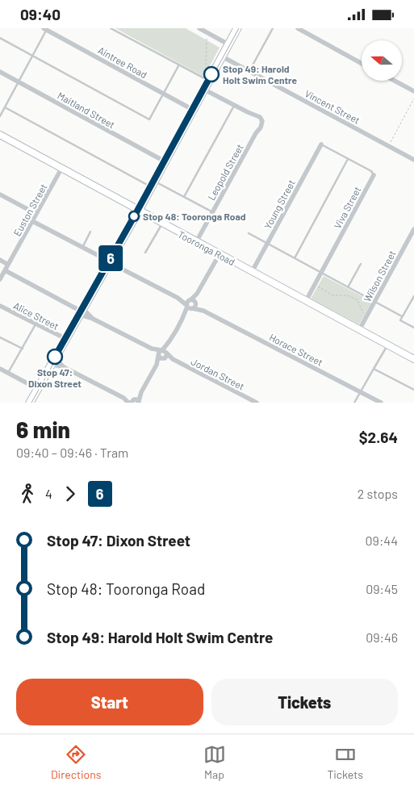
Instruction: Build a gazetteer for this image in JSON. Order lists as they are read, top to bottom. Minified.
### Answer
{"streets":{"main road":["Tooronga Road"],"street":["Aintree Road","Vincent Street","Maitland Street","Leopold Street","Young Street","Viva Street","Euston Street","Wilson Street","Alice Street","Horace Street","Jordan Street"]},"crossings":[["Leopold Street","Tooronga Road"],["Young Street","Viva Street"],["Young Street","Tooronga Road"],["Viva Street","Tooronga Road"],["Euston Street","Tooronga Road"],["Euston Street","Horace Street"],["Tooronga Road","Wilson Street"]],"places":["Stop 49: Harold Holt Swim Centre","Stop 48: Tooronga Road","Stop 47: Dixon Street"],"lines":["tram line 6"],"north":"left","page":{"status":"09:40","on_map":"6","heading":["6 min","09:40 – 09:46 · Tram","$2.64"],"legs":["4","6","2 stops"],"list":[{"name":"Stop 47: Dixon Street","value":"09:44"},{"name":"Stop 48: Tooronga Road","value":"09:45"},{"name":"Stop 49: Harold Holt Swim Centre","value":"09:46"}],"buttons":["Start","Tickets"],"tabs":["Directions","Map","Tickets"]}}
